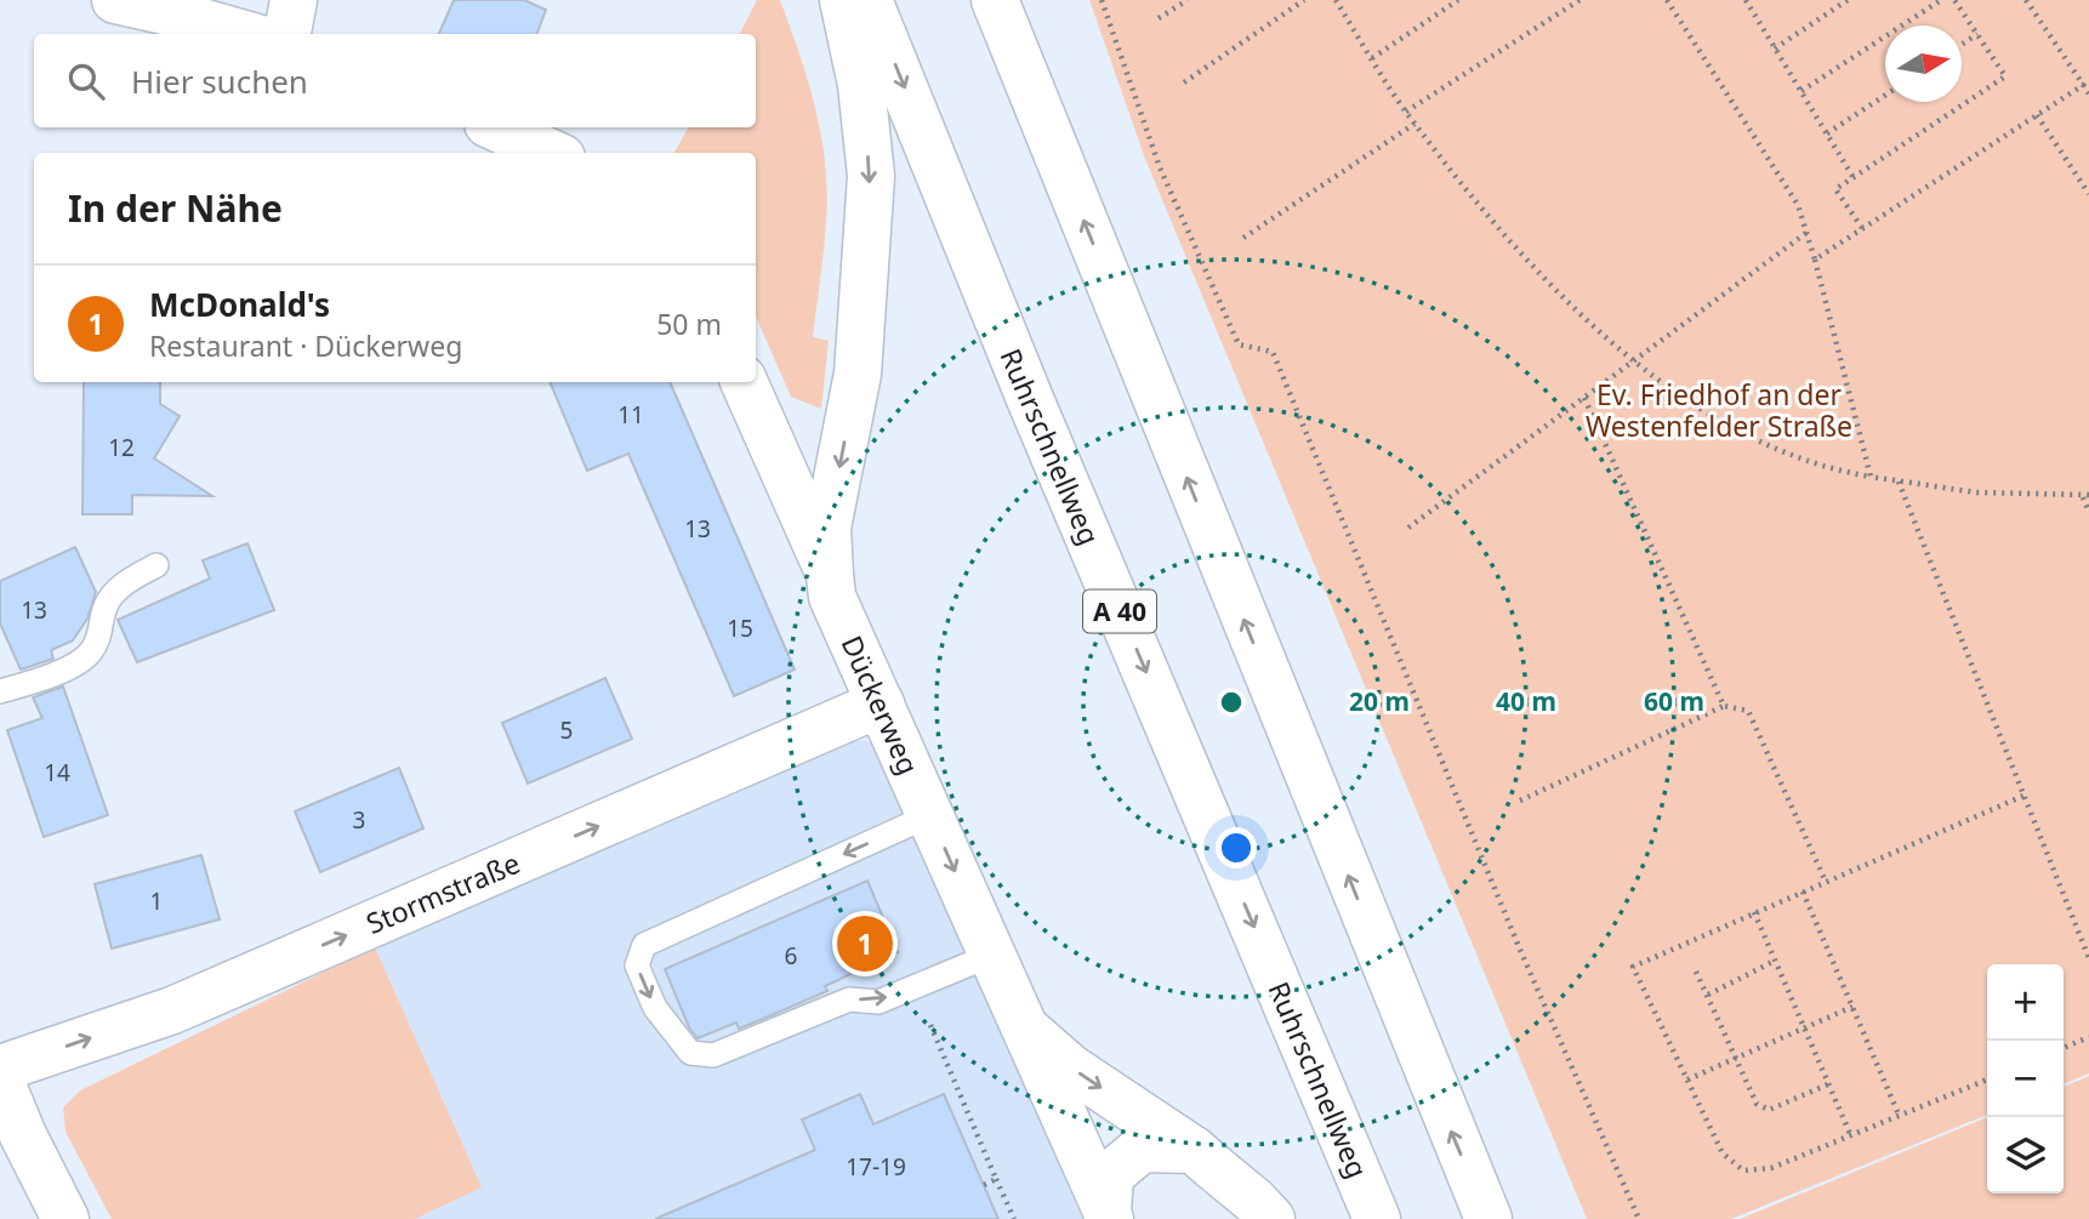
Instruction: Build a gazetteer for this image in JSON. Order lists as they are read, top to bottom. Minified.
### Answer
{"streets":{"main road":["Ruhrschnellweg","A 40","Dückerweg","Stormstraße"]},"crossings":[["Dückerweg","Stormstraße"]],"one_way":["Stormstraße"],"parks":["Ev. Friedhof an der Westenfelder Straße"],"house_numbers":["11","12","13","13","15","5","14","3","1","6","17-19"],"north":"right","page":{"search":"Hier suchen","heading":"In der Nähe","list":[{"mark":"1","name":"McDonald's","note":"Restaurant · Dückerweg","value":"50 m"}],"pins":"1","map_buttons":["+","−"]},"rings":["20 m","40 m","60 m"]}
